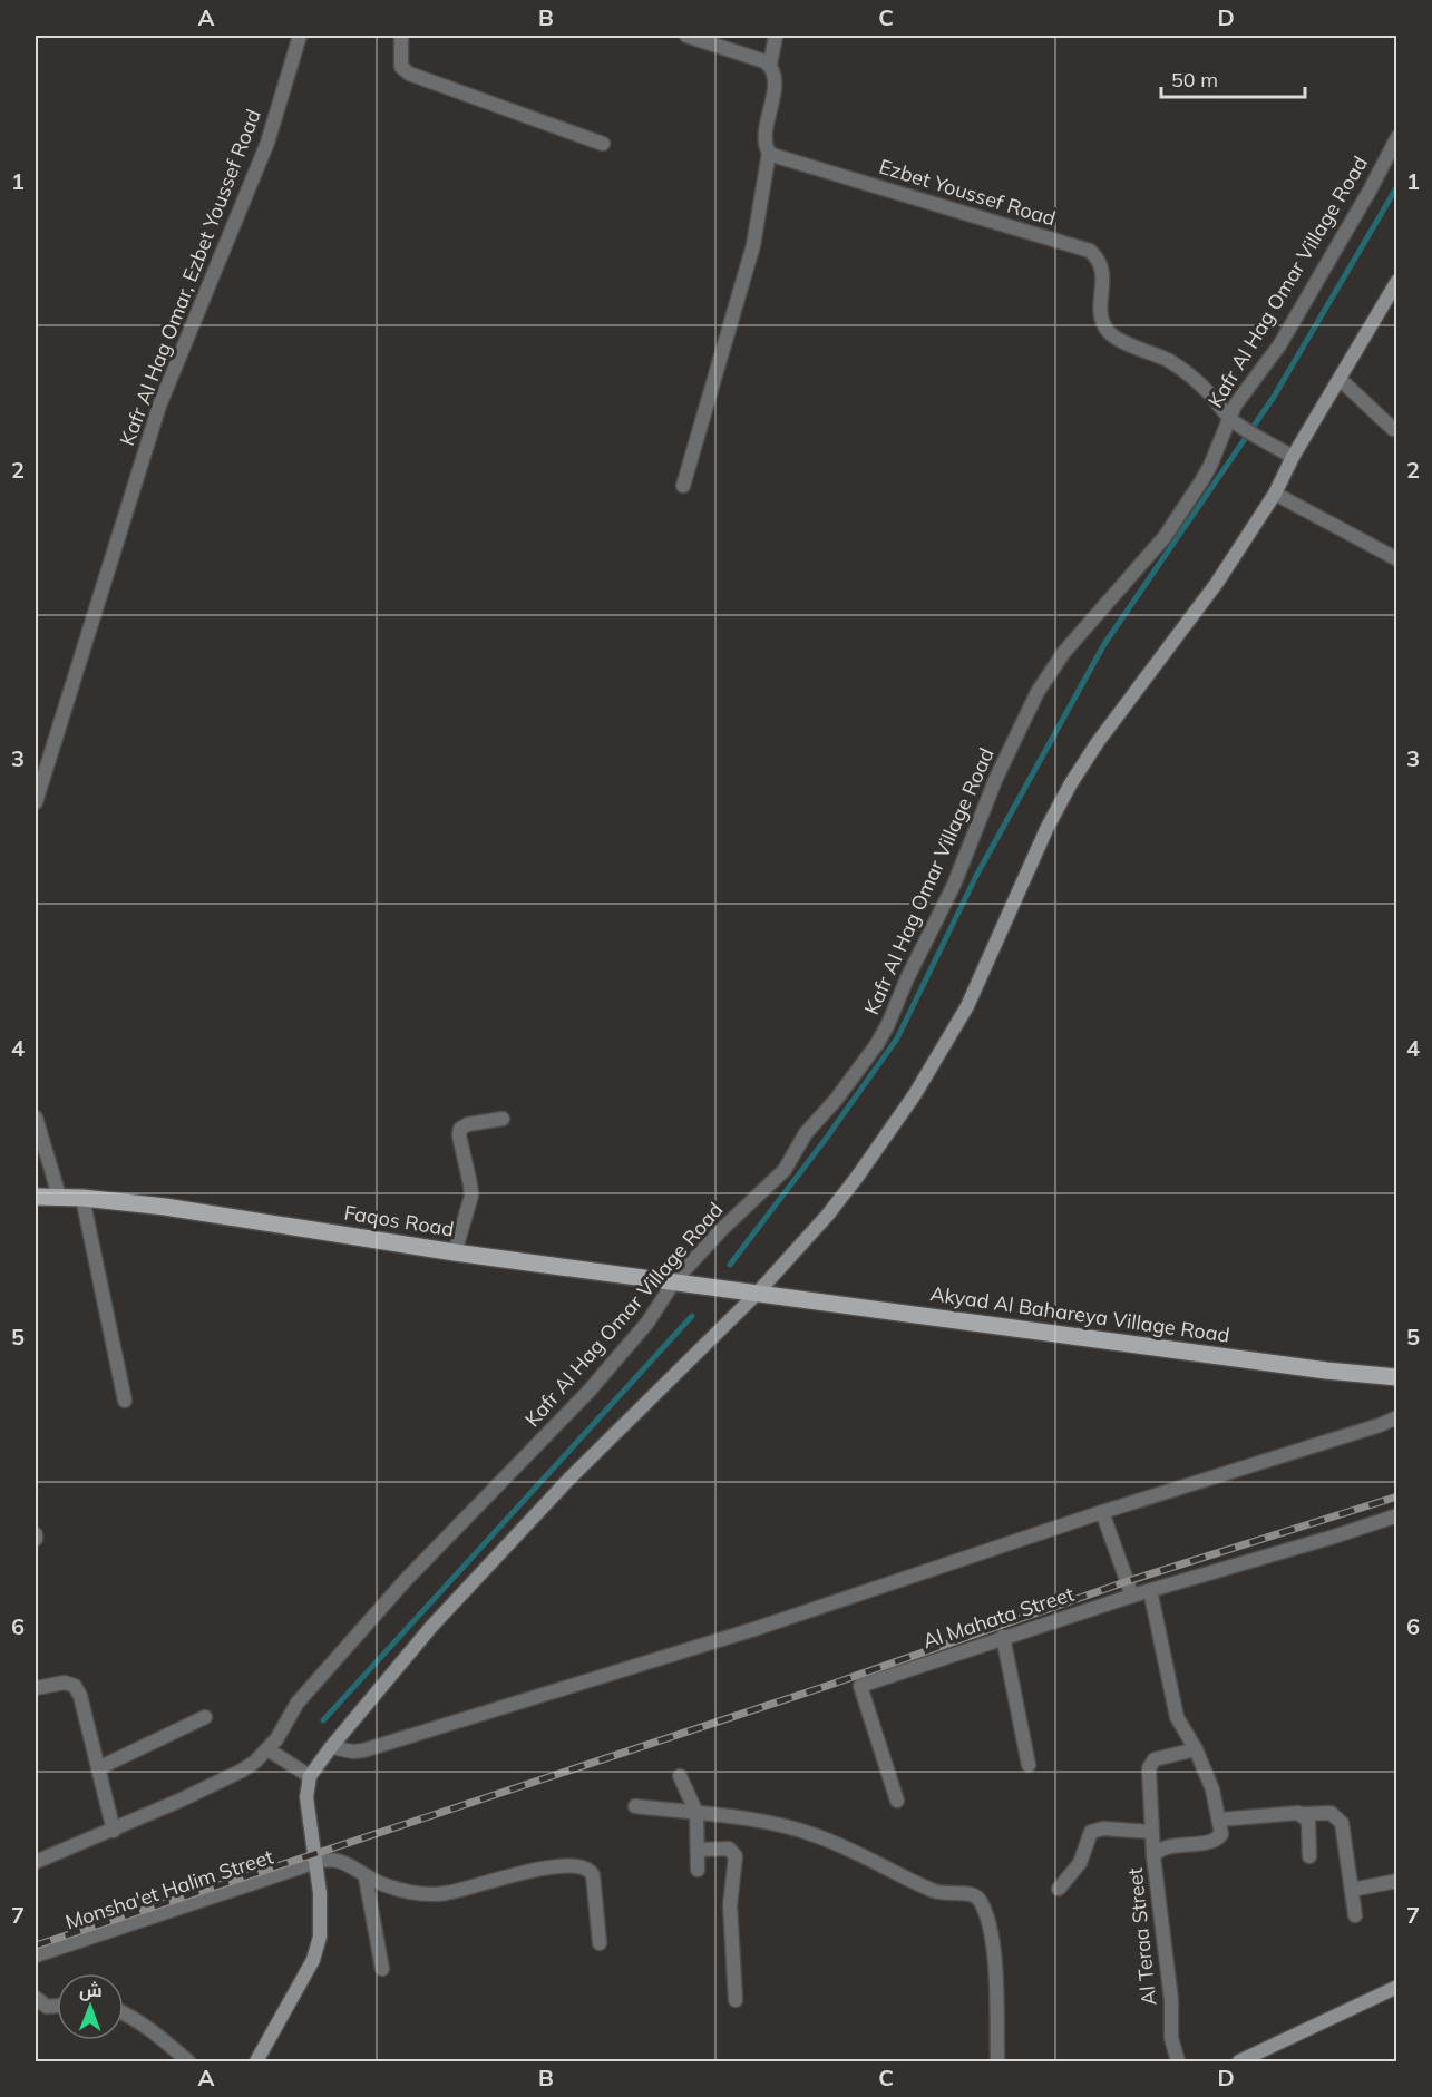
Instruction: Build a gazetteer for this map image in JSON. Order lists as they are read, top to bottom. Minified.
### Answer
{"streets":{"main road":["Faqos Road","Akyad Al Bahareya Village Road"],"street":["Ezbet Youssef Road","Kafr Al Hag Omar, Ezbet Youssef Road","Kafr Al Hag Omar Village Road","Al Mahata Street","Monsha'et Halim Street","Al Teraa Street"]},"crossings":[["Ezbet Youssef Road","Kafr Al Hag Omar Village Road"],["Kafr Al Hag Omar Village Road","Faqos Road"],["Faqos Road","Akyad Al Bahareya Village Road"]],"scale_bar":"50 m","north":"top","grid":{"columns":["A","B","C","D"],"rows":["1","2","3","4","5","6","7"]}}
